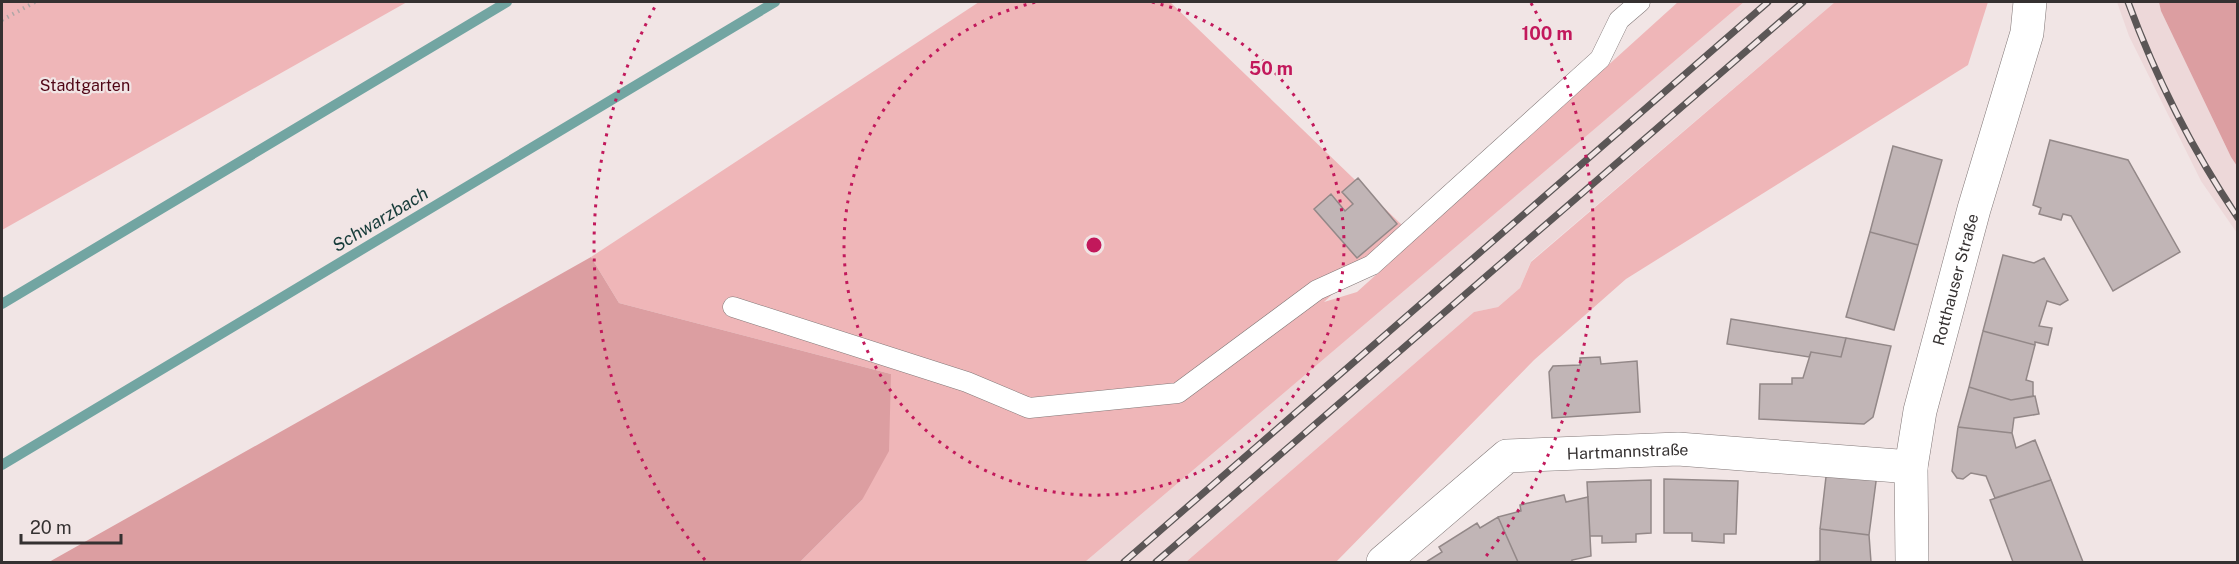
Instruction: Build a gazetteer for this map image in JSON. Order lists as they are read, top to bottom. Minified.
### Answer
{"streets":{"main road":["Rotthauser Straße","Hartmannstraße"]},"crossings":[["Rotthauser Straße","Hartmannstraße"]],"water":["Schwarzbach"],"parks":["Stadtgarten"],"scale_bar":"20 m","rings":["100 m","50 m"]}
